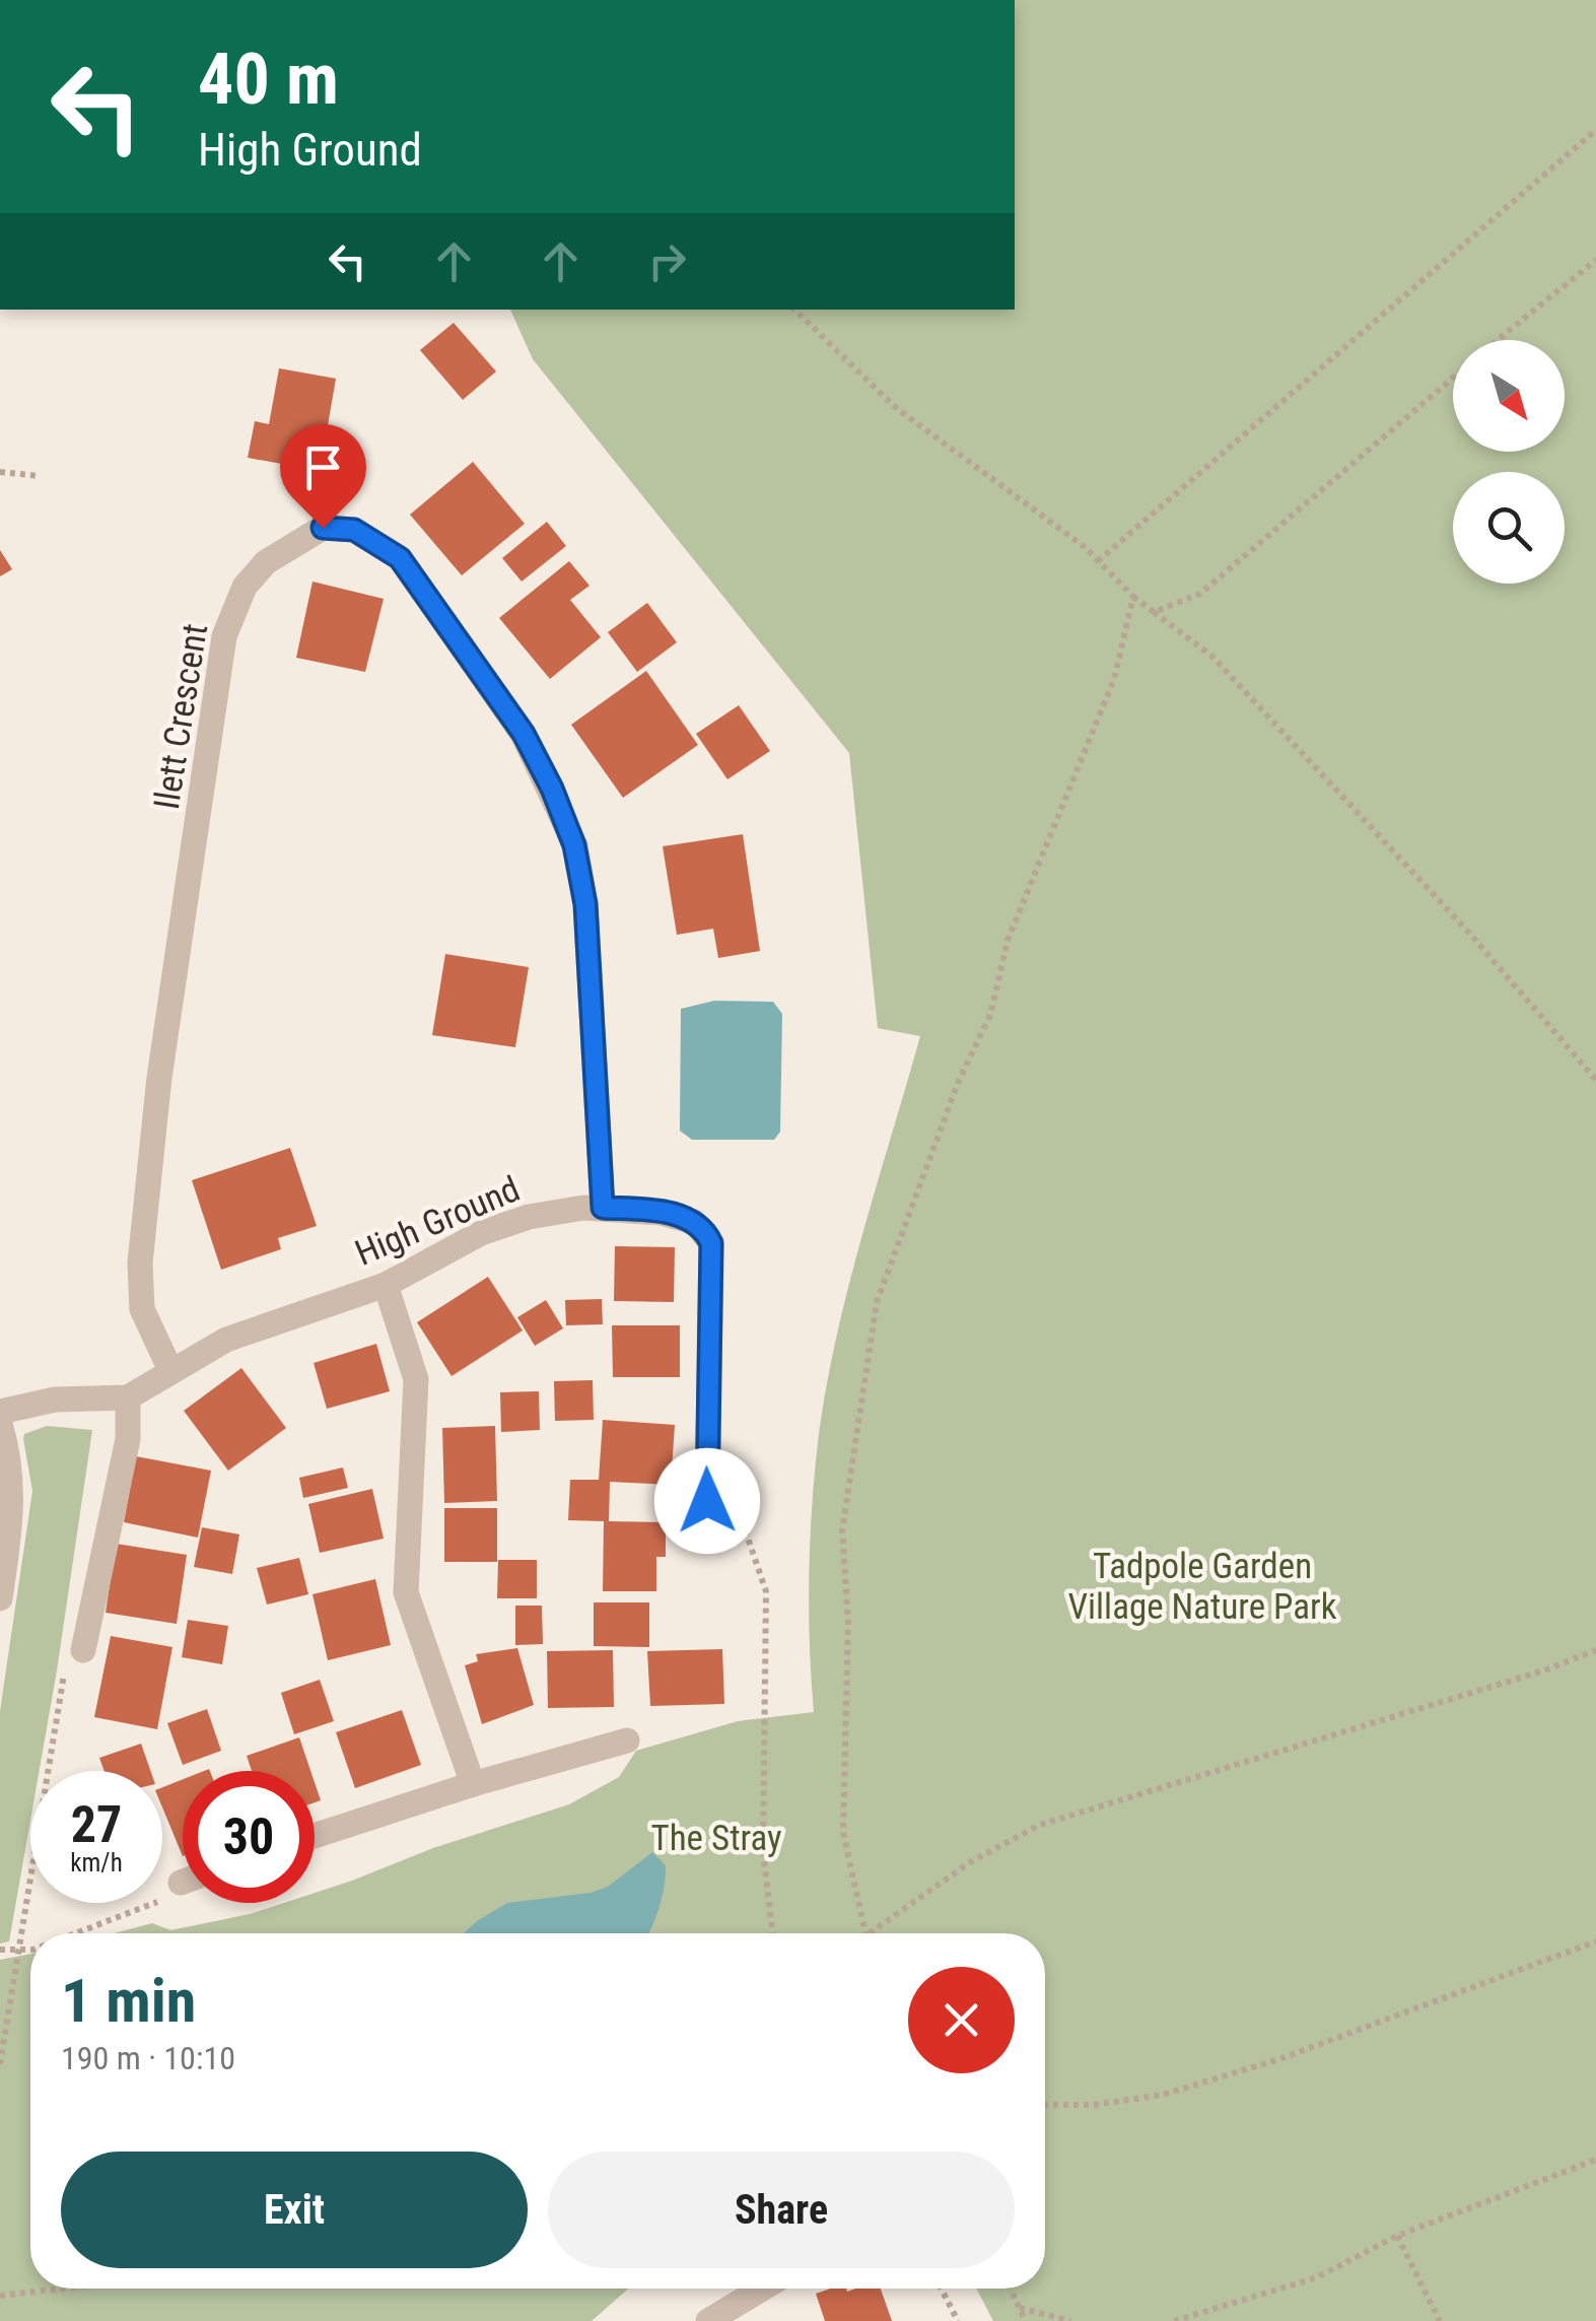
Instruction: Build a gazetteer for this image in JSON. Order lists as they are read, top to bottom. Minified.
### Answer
{"streets":{"street":["Ilett Crescent","High Ground"]},"crossings":[["Ilett Crescent","High Ground"]],"parks":["Tadpole Garden Village Nature Park","The Stray"],"north":"bottom right","page":{"turn":["40 m","High Ground"],"speed":"27 km/h","limit":"30","heading":["1 min","190 m · 10:10"],"buttons":["Exit","Share"]}}
